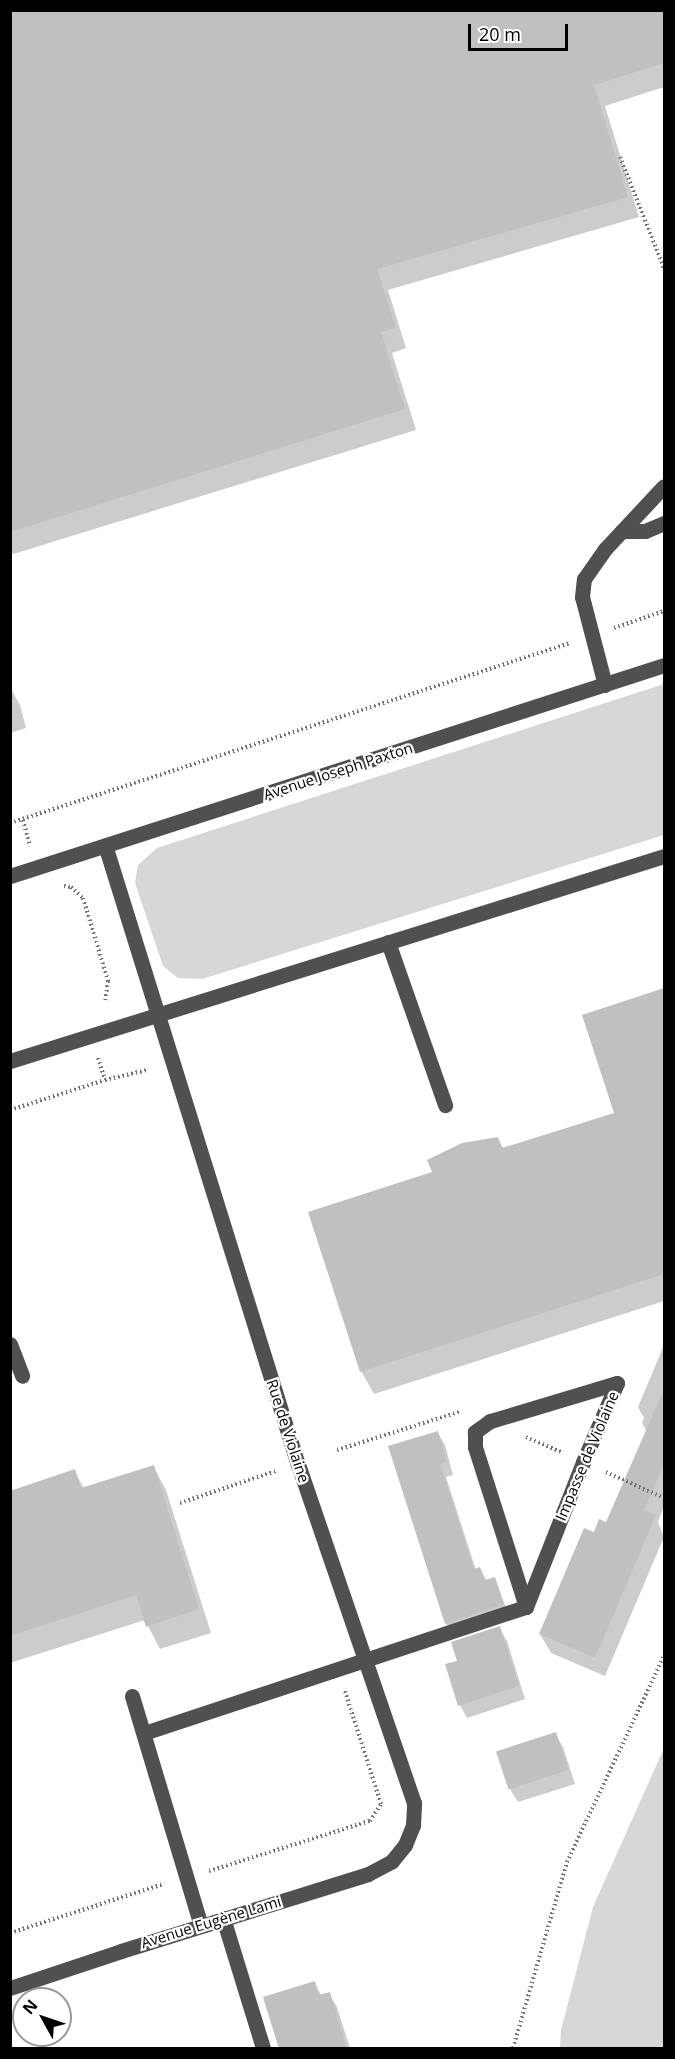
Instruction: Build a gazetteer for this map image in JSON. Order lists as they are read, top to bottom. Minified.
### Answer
{"streets":{"street":["Avenue Joseph Paxton","Rue de Violaine","Impasse de Violaine","Avenue Eugène Lami"]},"crossings":[["Avenue Joseph Paxton","Rue de Violaine"],["Rue de Violaine","Avenue Eugène Lami"]],"scale_bar":"20 m","north":"top left"}
